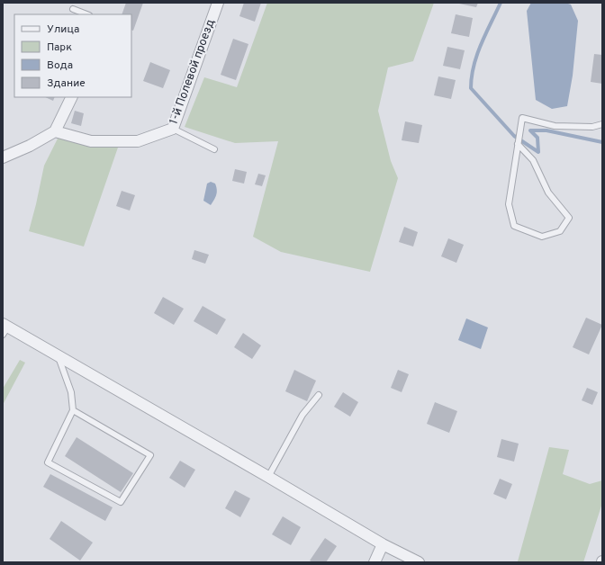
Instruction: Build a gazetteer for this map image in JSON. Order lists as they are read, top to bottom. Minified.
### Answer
{"streets":{"street":["1-й Полевой проезд"]},"legend":["Улица","Парк","Вода","Здание"]}
